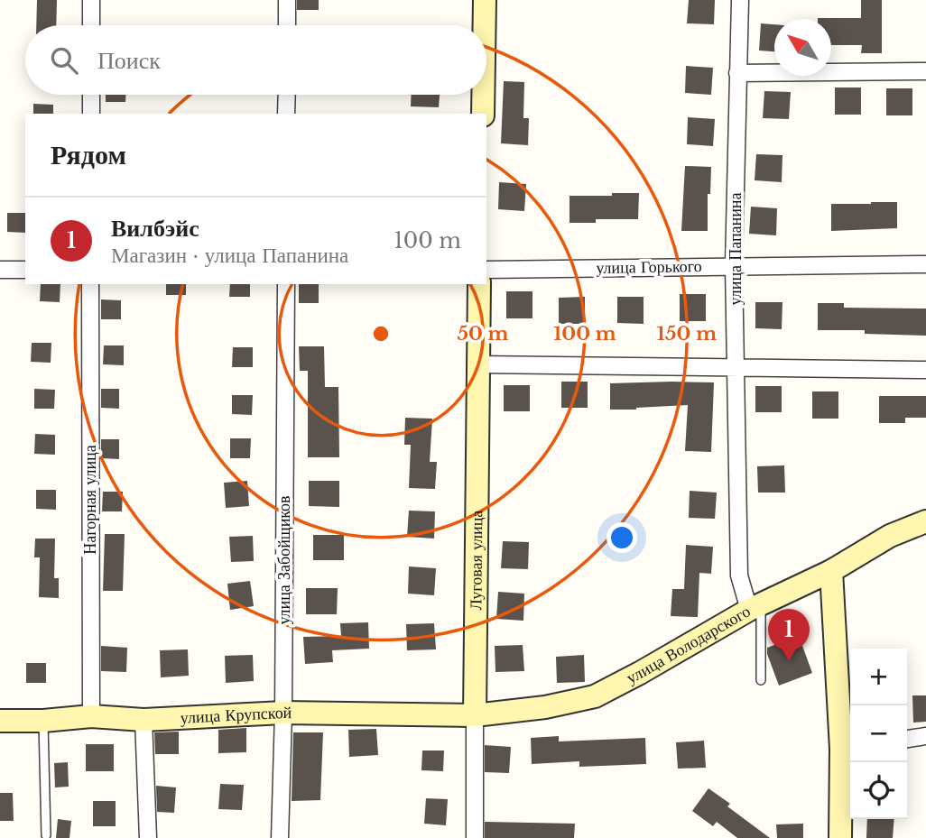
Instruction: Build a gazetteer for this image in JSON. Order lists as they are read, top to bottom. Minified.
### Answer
{"streets":{"main road":["Луговая улица","улица Володарского","улица Крупской"],"street":["улица Папанина","улица Горького","Нагорная улица","улица Забойщиков"]},"crossings":[["улица Папанина","улица Горького"],["улица Папанина","улица Володарского"],["Нагорная улица","улица Крупской"],["улица Забойщиков","улица Крупской"],["Луговая улица","улица Володарского"],["Луговая улица","улица Крупской"],["улица Володарского","улица Крупской"]],"north":"top left","page":{"search":"Поиск","heading":"Рядом","list":[{"mark":"1","name":"Вилбэйс","note":"Магазин · улица Папанина","value":"100 m"}],"pins":"1","map_buttons":["+","−"]},"rings":["50 m","100 m","150 m"]}
